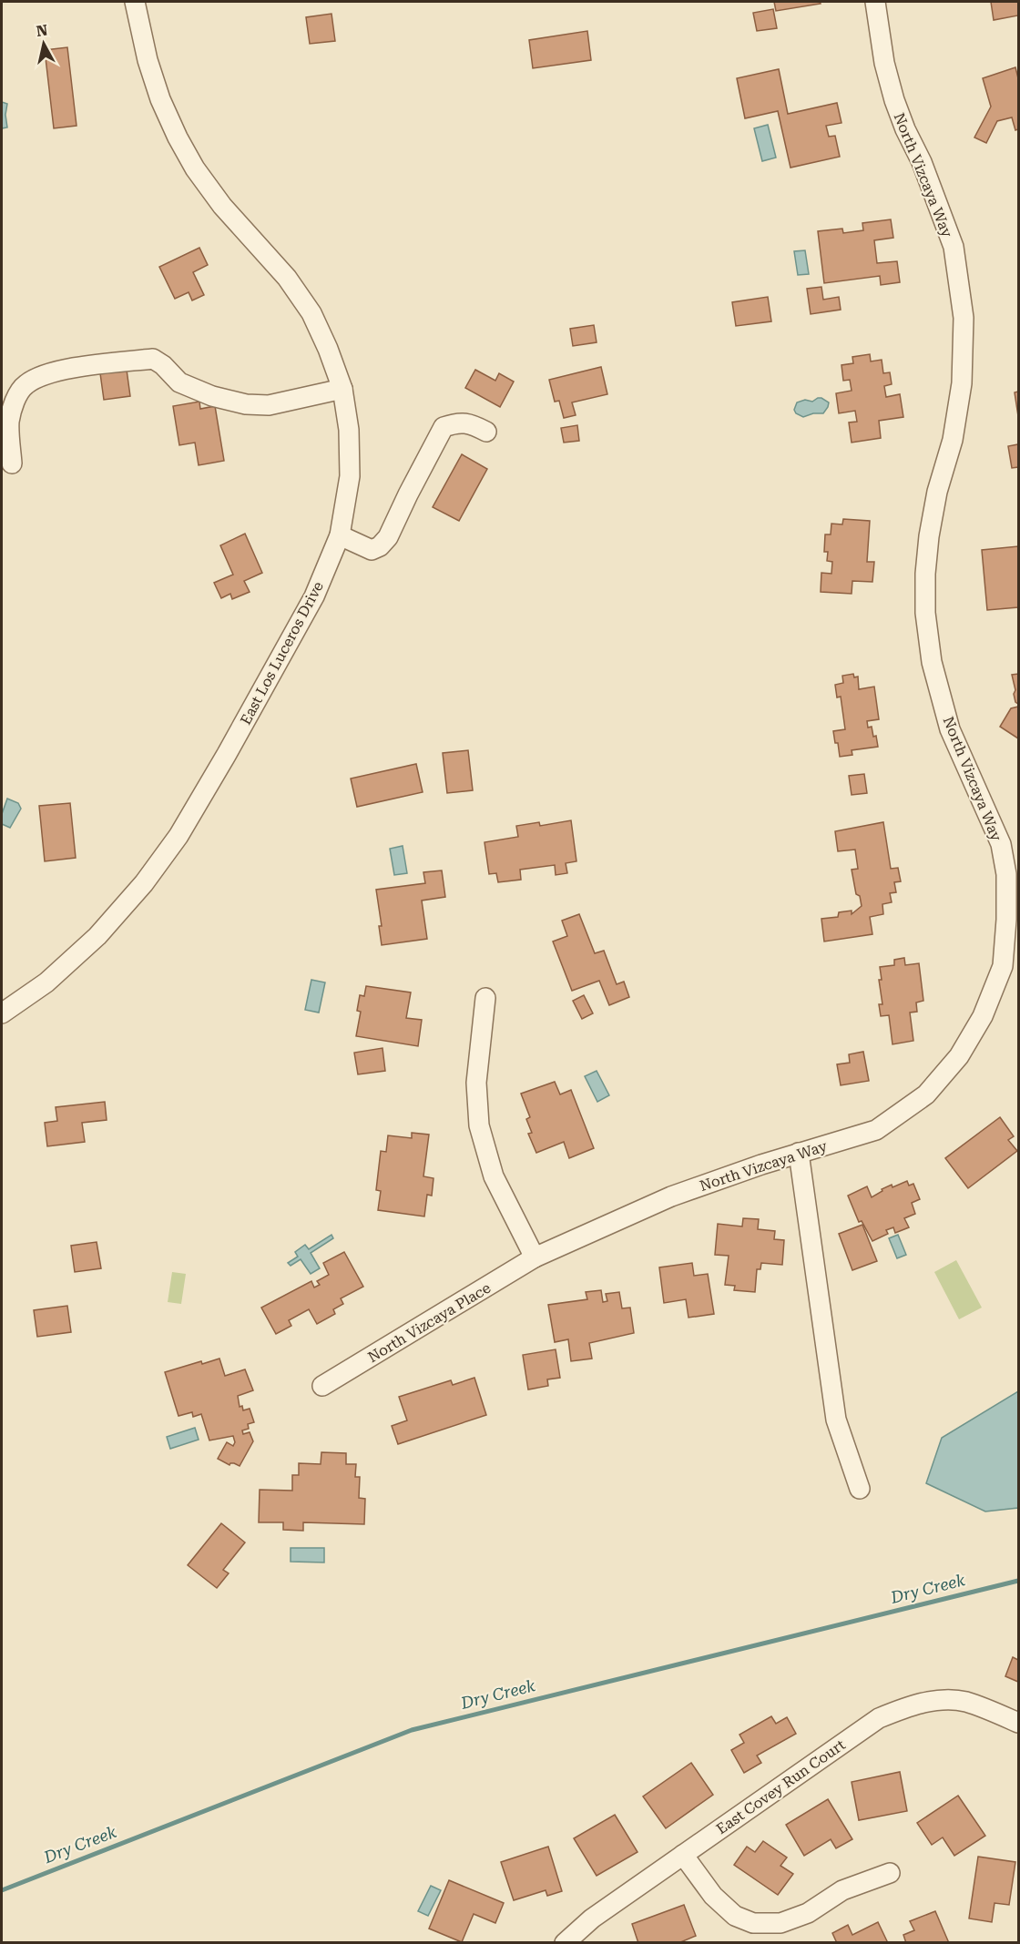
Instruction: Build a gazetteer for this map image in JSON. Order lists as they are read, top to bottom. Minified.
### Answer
{"streets":{"street":["North Vizcaya Way","East Los Luceros Drive","North Vizcaya Place","East Covey Run Court"]},"crossings":[["North Vizcaya Way","North Vizcaya Place"]],"water":["Dry Creek"],"north":"top"}
